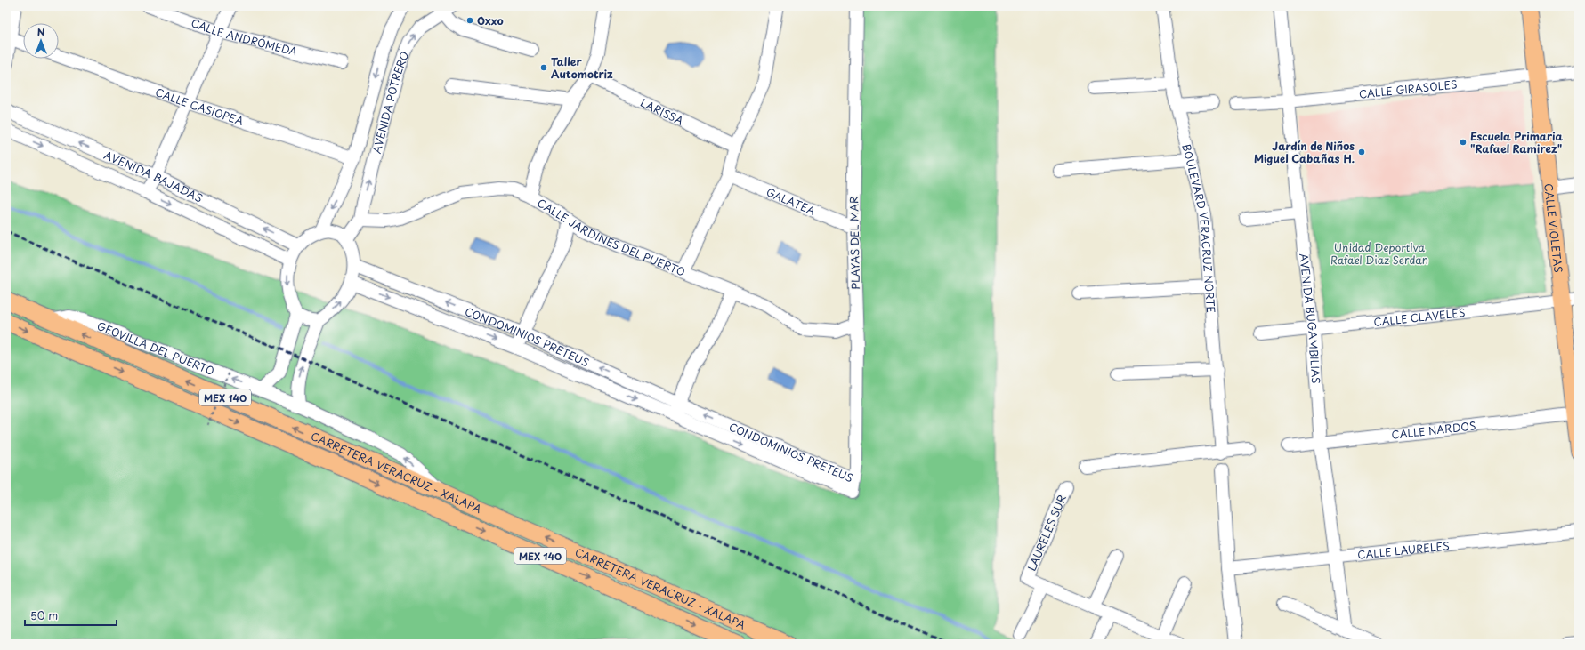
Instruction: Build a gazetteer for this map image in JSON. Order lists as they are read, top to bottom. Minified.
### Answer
{"streets":{"main road":["CALLE VIOLETAS","MEX 140","CARRETERA VERACRUZ - XALAPA"],"street":["CALLE ANDRÓMEDA","CALLE GIRASOLES","AVENIDA POTRERO","CALLE CASIOPEA","LARISSA","AVENIDA BAJADAS","GALATEA","BOULEVARD VERACRUZ NORTE","CALLE JARDINES DEL PUERTO","PLAYAS DEL MAR","CALLE CLAVELES","AVENIDA BUGAMBILIAS","CONDOMINIOS PRETEUS","GEOVILLA DEL PUERTO","CALLE NARDOS","LAURELES SUR","CALLE LAURELES"]},"crossings":[["CALLE GIRASOLES","CALLE VIOLETAS"],["CALLE GIRASOLES","AVENIDA BUGAMBILIAS"],["AVENIDA POTRERO","CALLE CASIOPEA"],["AVENIDA POTRERO","AVENIDA BAJADAS"],["AVENIDA POTRERO","CALLE JARDINES DEL PUERTO"],["AVENIDA POTRERO","CONDOMINIOS PRETEUS"],["AVENIDA BAJADAS","CONDOMINIOS PRETEUS"],["GALATEA","PLAYAS DEL MAR"],["CALLE VIOLETAS","CALLE CLAVELES"],["CALLE VIOLETAS","CALLE NARDOS"],["CALLE JARDINES DEL PUERTO","PLAYAS DEL MAR"],["PLAYAS DEL MAR","CONDOMINIOS PRETEUS"],["CALLE CLAVELES","AVENIDA BUGAMBILIAS"],["AVENIDA BUGAMBILIAS","CALLE NARDOS"],["AVENIDA BUGAMBILIAS","CALLE LAURELES"],["GEOVILLA DEL PUERTO","CARRETERA VERACRUZ - XALAPA"]],"one_way":["GEOVILLA DEL PUERTO"],"parks":["Unidad Deportiva Rafael Diaz Serdan"],"places":["Oxxo","Taller Automotriz","Escuela Primaria \"Rafael Ramirez\"","Jardín de Niños Miguel Cabañas H."],"scale_bar":"50 m","north":"top"}
